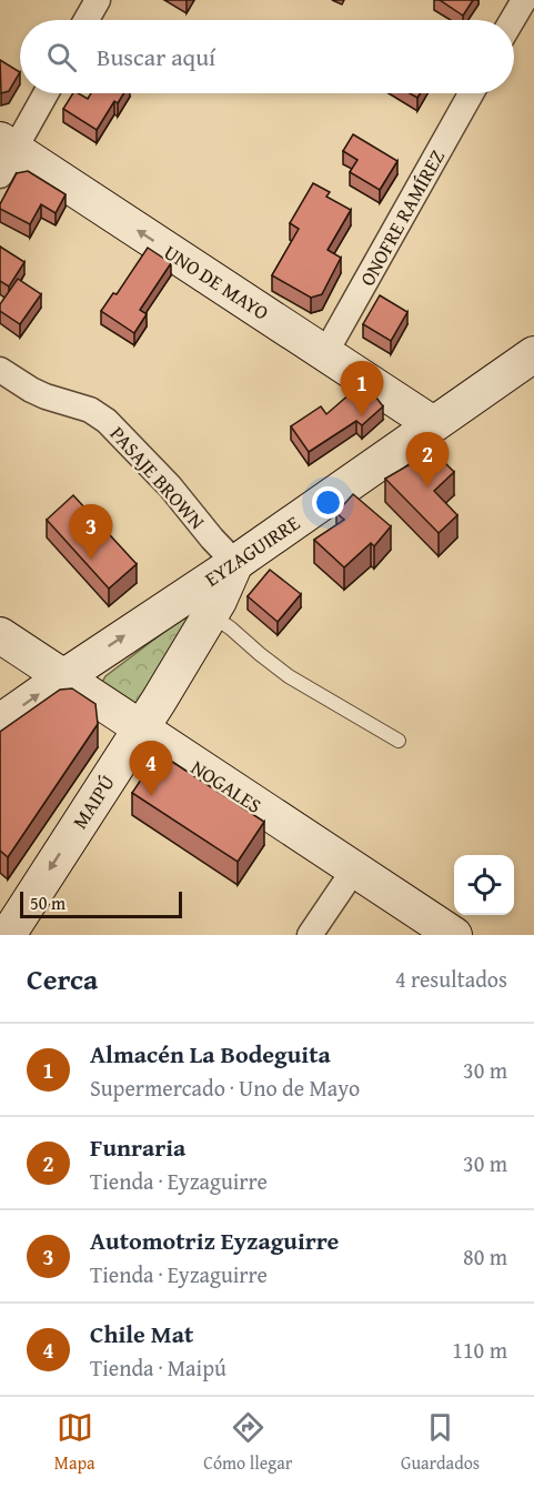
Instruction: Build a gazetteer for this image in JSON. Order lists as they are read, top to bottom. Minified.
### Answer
{"streets":{"street":["ONOFRE RAMÍREZ","UNO DE MAYO","PASAJE BROWN","EYZAGUIRRE","NOGALES","MAIPÚ"]},"crossings":[["ONOFRE RAMÍREZ","UNO DE MAYO"],["UNO DE MAYO","EYZAGUIRRE"],["PASAJE BROWN","EYZAGUIRRE"],["PASAJE BROWN","MAIPÚ"],["EYZAGUIRRE","NOGALES"],["EYZAGUIRRE","MAIPÚ"],["NOGALES","MAIPÚ"]],"one_way":["UNO DE MAYO","EYZAGUIRRE"],"scale_bar":"50 m","page":{"search":"Buscar aquí","pins":["1","2","3","4"],"scale":"50 m","heading":["Cerca","4 resultados"],"list":[{"mark":"1","name":"Almacén La Bodeguita","note":"Supermercado · Uno de Mayo","value":"30 m"},{"mark":"2","name":"Funraria","note":"Tienda · Eyzaguirre","value":"30 m"},{"mark":"3","name":"Automotriz Eyzaguirre","note":"Tienda · Eyzaguirre","value":"80 m"},{"mark":"4","name":"Chile Mat","note":"Tienda · Maipú","value":"110 m"}],"nav":["Mapa","Cómo llegar","Guardados"]}}
